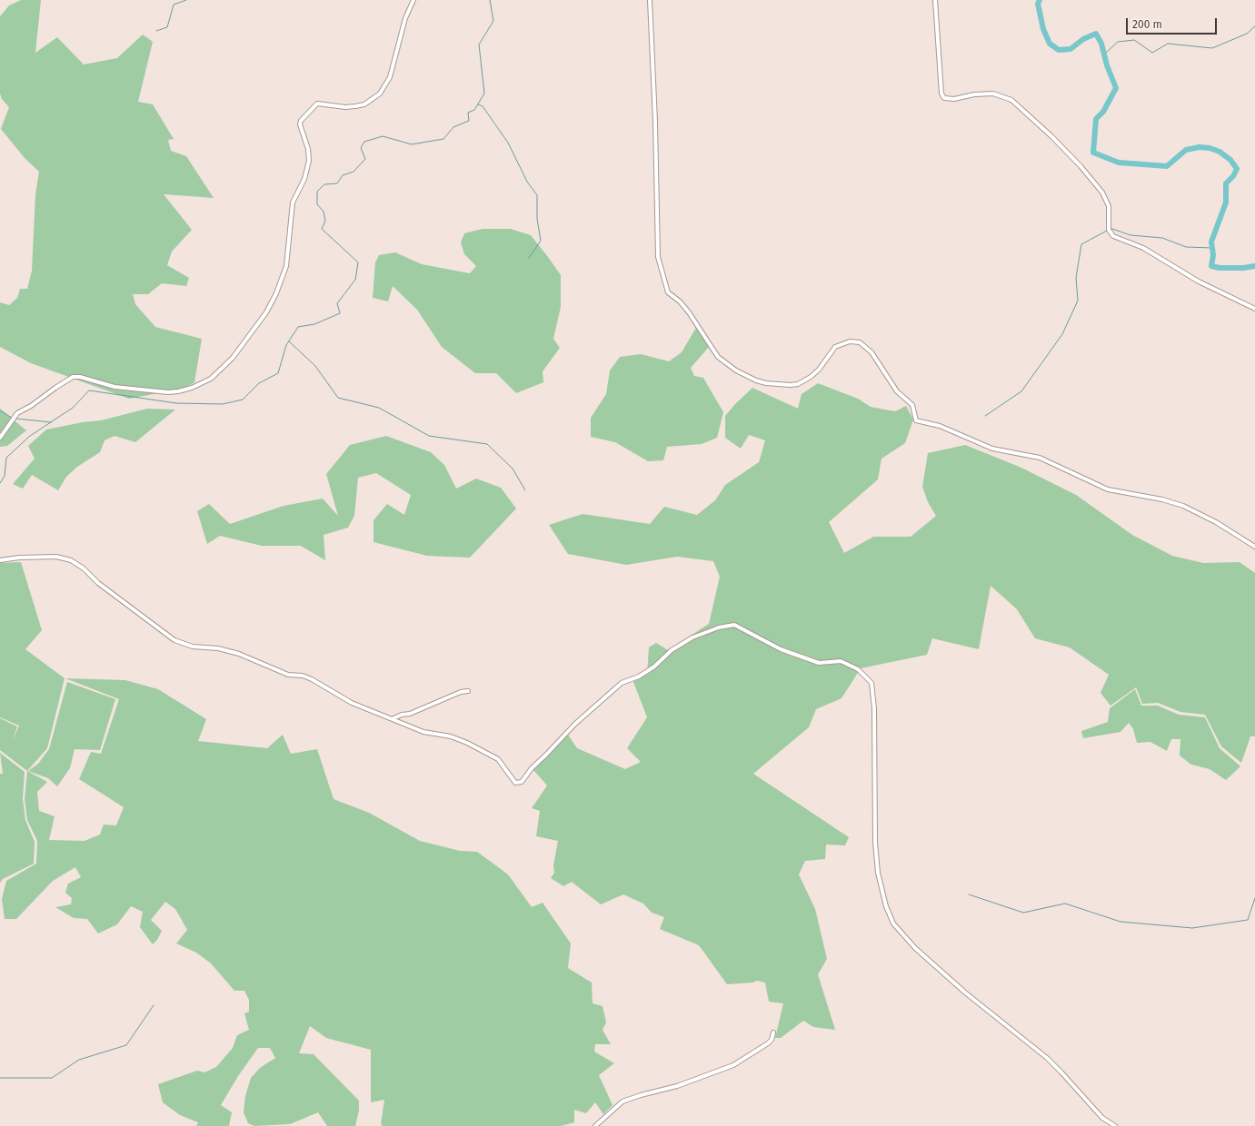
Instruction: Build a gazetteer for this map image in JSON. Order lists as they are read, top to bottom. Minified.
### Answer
{"scale_bar":"200 m"}
